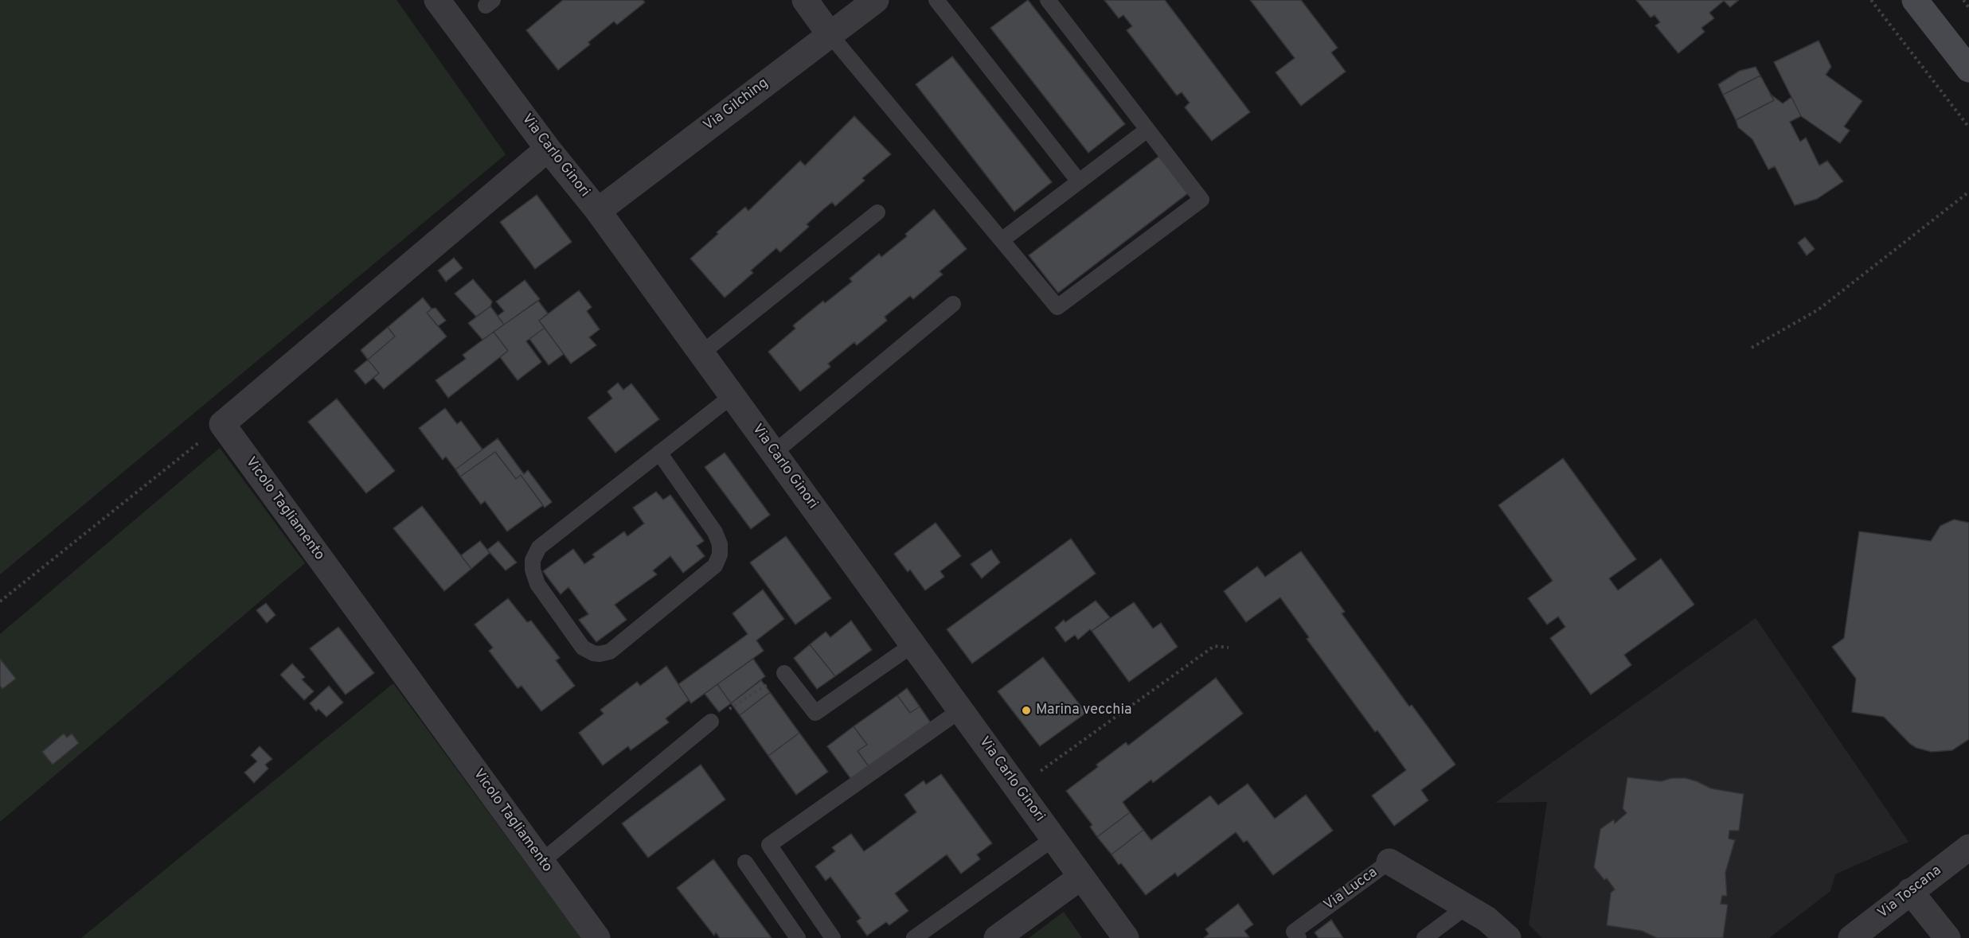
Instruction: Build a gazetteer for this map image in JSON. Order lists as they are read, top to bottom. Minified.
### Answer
{"streets":{"street":["Via Gilching","Via Carlo Ginori","Vicolo Tagliamento","Via Lucca","Via Toscana"]},"crossings":[["Via Gilching","Via Carlo Ginori"]],"places":["Marina vecchia"]}
